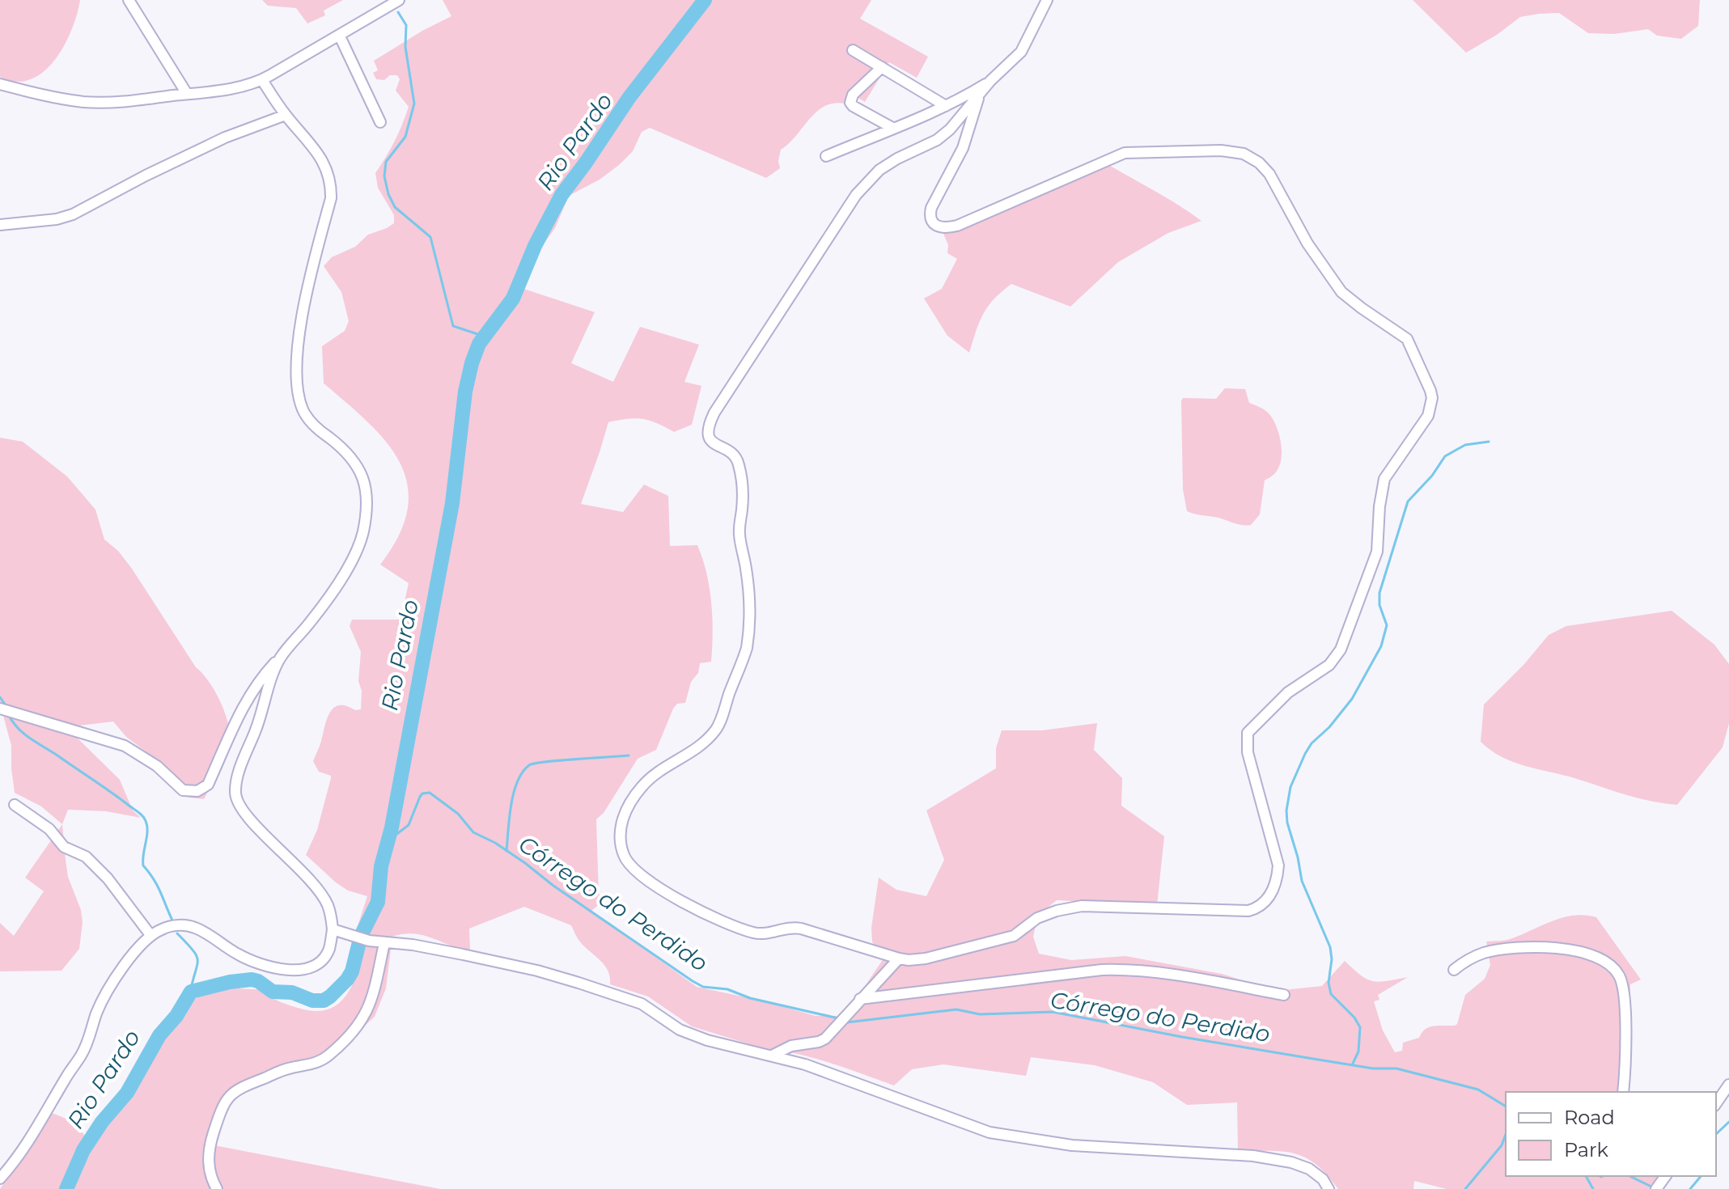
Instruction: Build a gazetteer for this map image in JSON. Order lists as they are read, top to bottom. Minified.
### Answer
{"water":["Rio Pardo","Córrego do Perdido"],"legend":["Road","Park"]}
